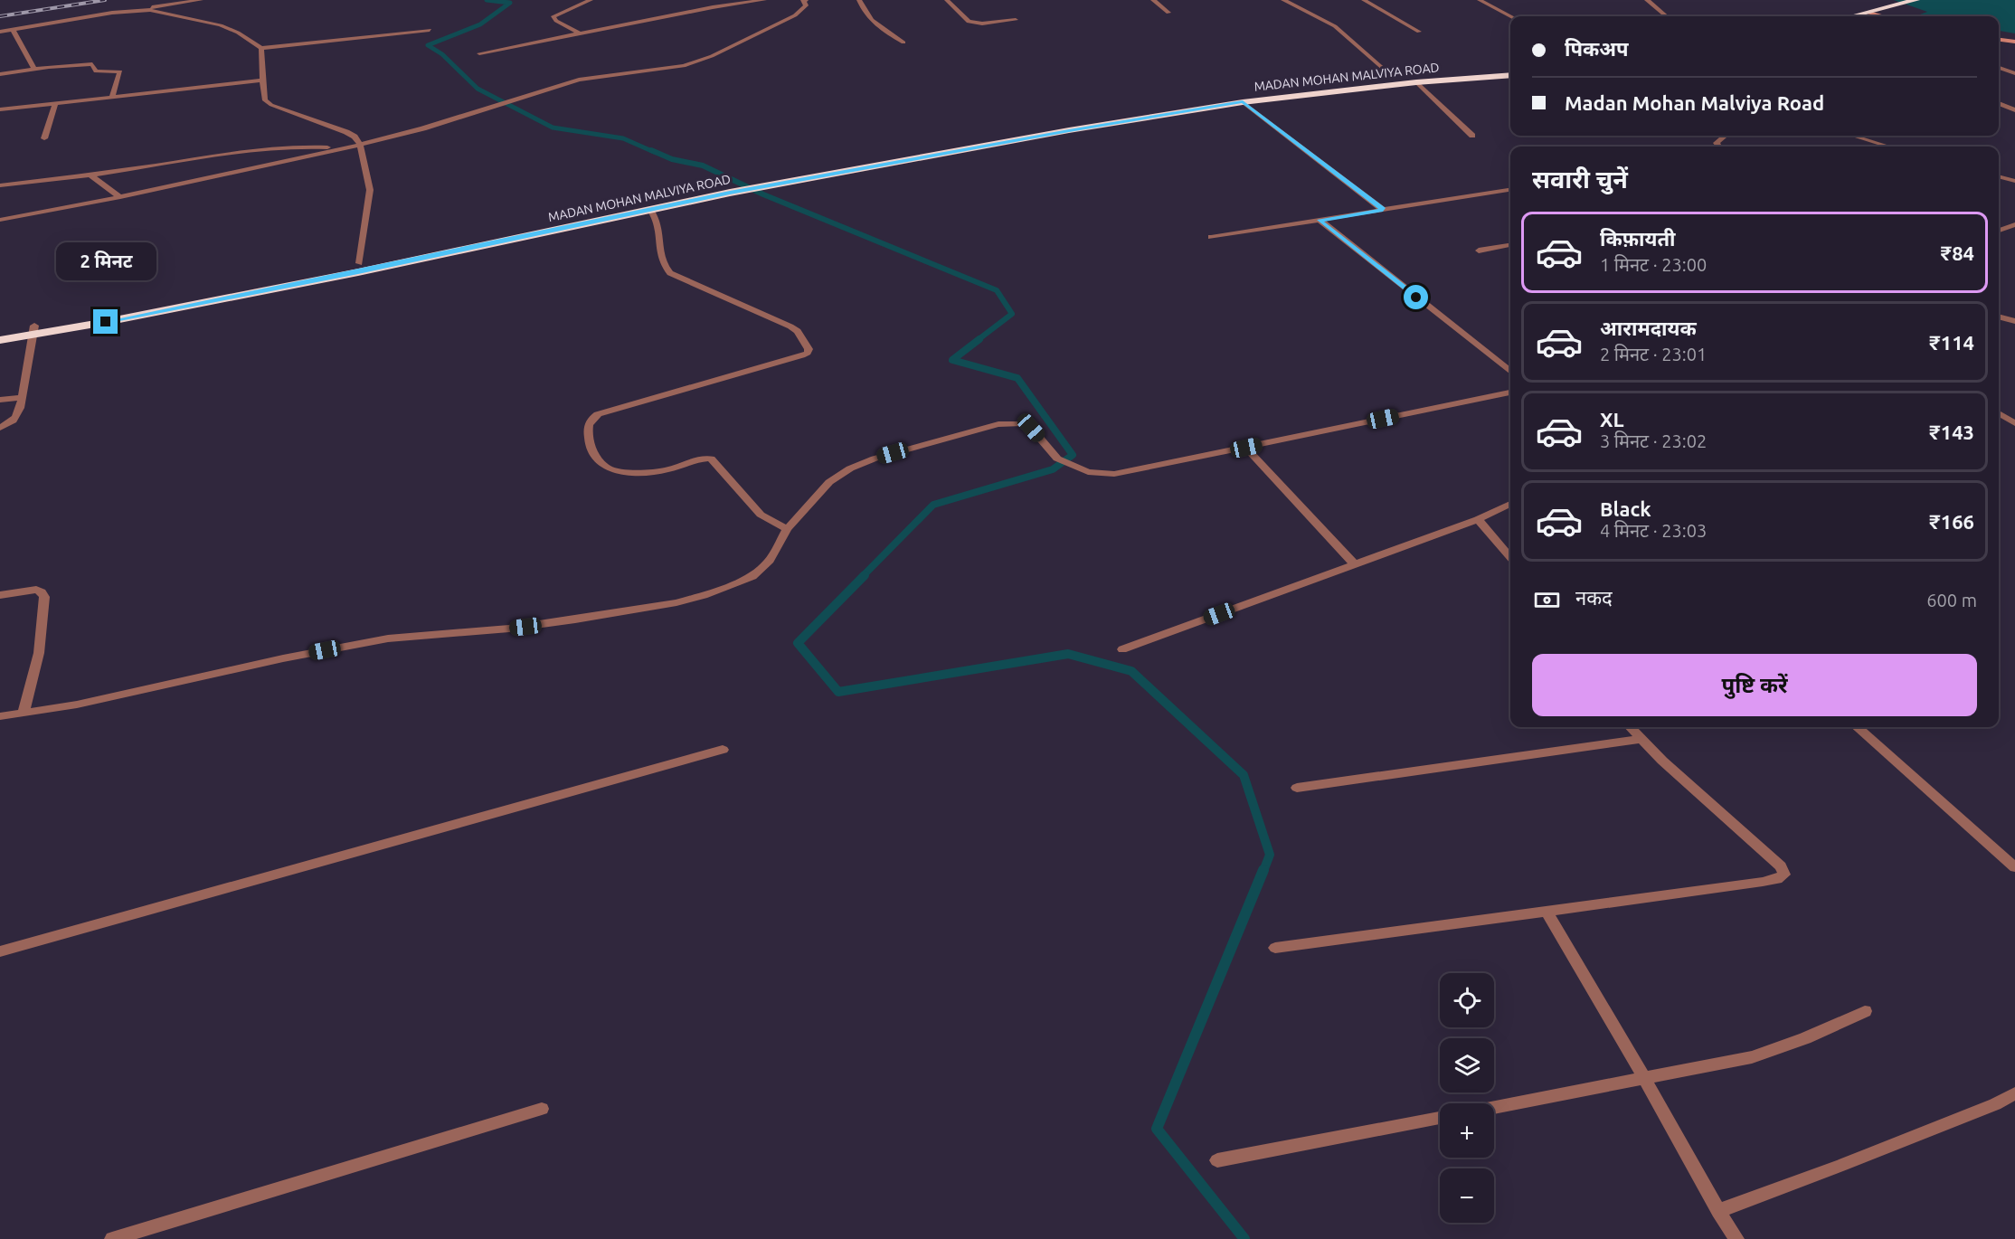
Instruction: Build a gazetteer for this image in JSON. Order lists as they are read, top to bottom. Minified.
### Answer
{"streets":{"highway":["MADAN MOHAN MALVIYA ROAD"]},"page":{"banner":["पिकअप","Madan Mohan Malviya Road"],"heading":"सवारी चुनें","list":[{"name":"किफ़ायती","note":"1 मिनट · 23:00","value":"₹84"},{"name":"आरामदायक","note":"2 मिनट · 23:01","value":"₹114"},{"name":"XL","note":"3 मिनट · 23:02","value":"₹143"},{"name":"Black","note":"4 मिनट · 23:03","value":"₹166"}],"bubble":"2 मिनट","pay":["नकद","600 m"],"buttons":"पुष्टि करें","map_buttons":["+","−"]}}
